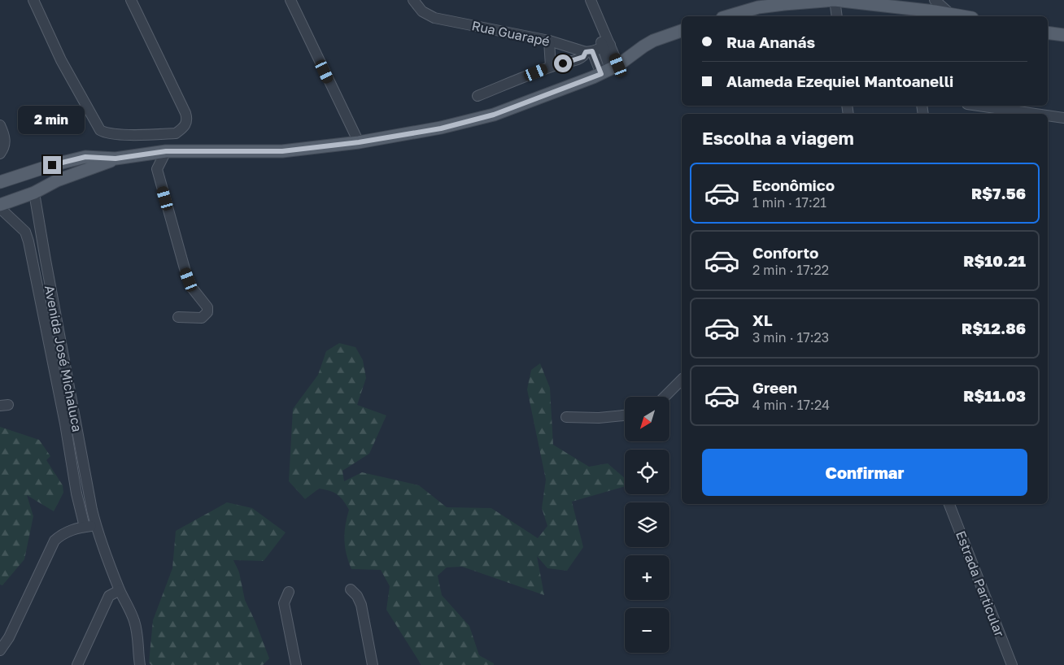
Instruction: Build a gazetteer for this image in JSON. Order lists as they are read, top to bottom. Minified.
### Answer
{"streets":{"street":["Rua Guarapé","Avenida José Michaluca","Estrada Particular"]},"north":"bottom left","page":{"banner":["Rua Ananás","Alameda Ezequiel Mantoanelli"],"bubble":"2 min","heading":"Escolha a viagem","list":[{"name":"Econômico","note":"1 min · 17:21","value":"R$7.56"},{"name":"Conforto","note":"2 min · 17:22","value":"R$10.21"},{"name":"XL","note":"3 min · 17:23","value":"R$12.86"},{"name":"Green","note":"4 min · 17:24","value":"R$11.03"}],"map_buttons":["+","−"],"buttons":"Confirmar"}}
